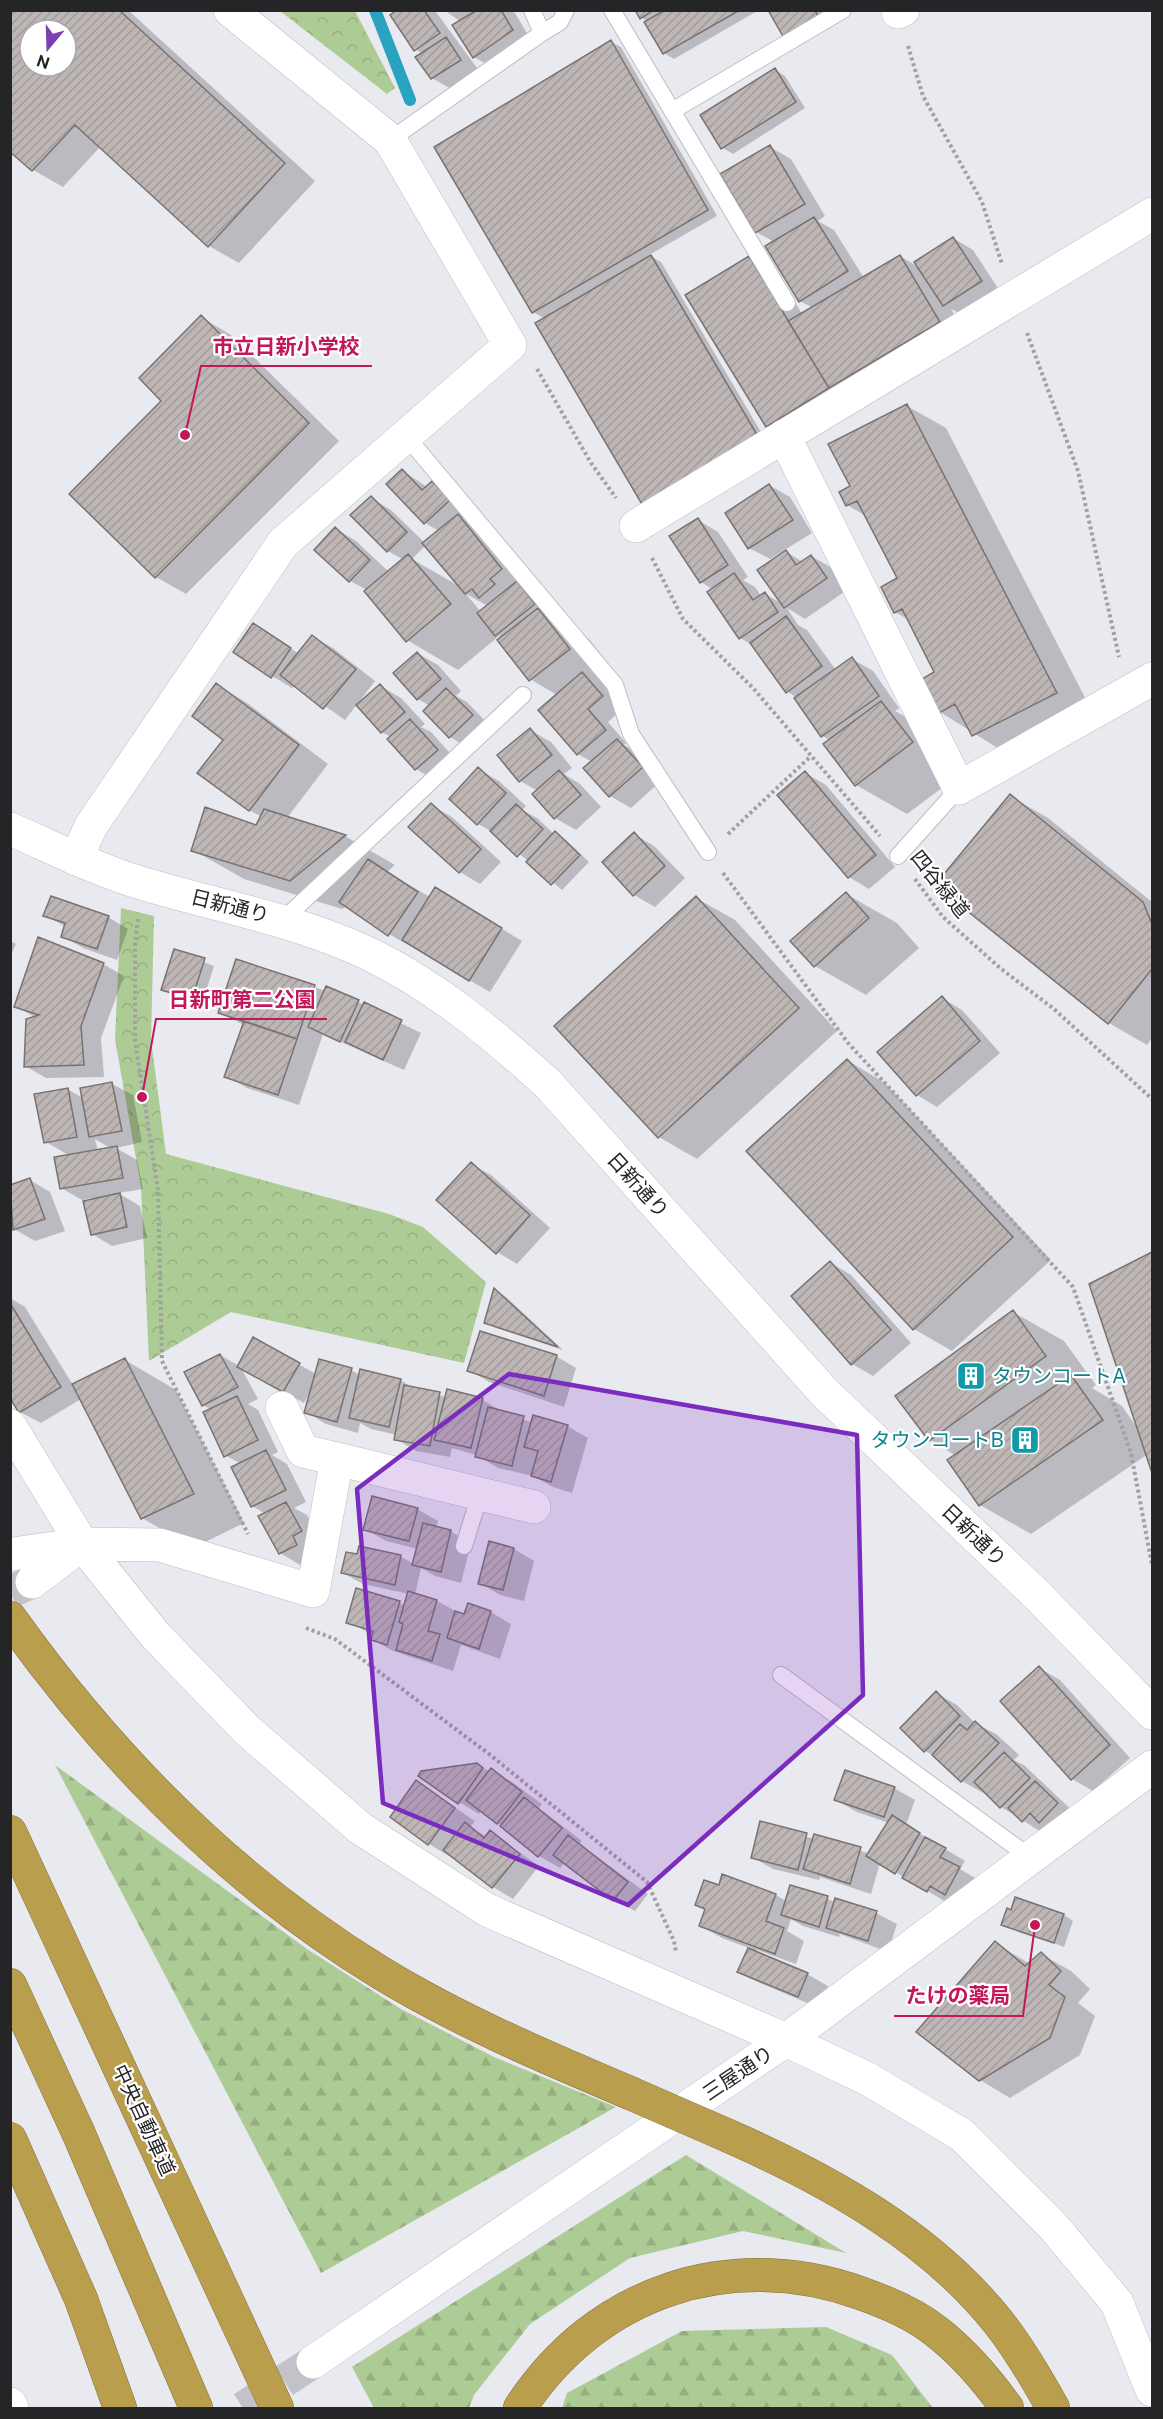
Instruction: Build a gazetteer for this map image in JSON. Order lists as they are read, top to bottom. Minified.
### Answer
{"streets":{"highway":["中央自動車道"],"street":["日新通り","三屋通り"],"path":["四谷緑道"]},"places":{"other":["市立日新小学校","日新町第二公園","たけの薬局"],"building":["タウンコートA","タウンコートB"]},"north":"bottom"}
